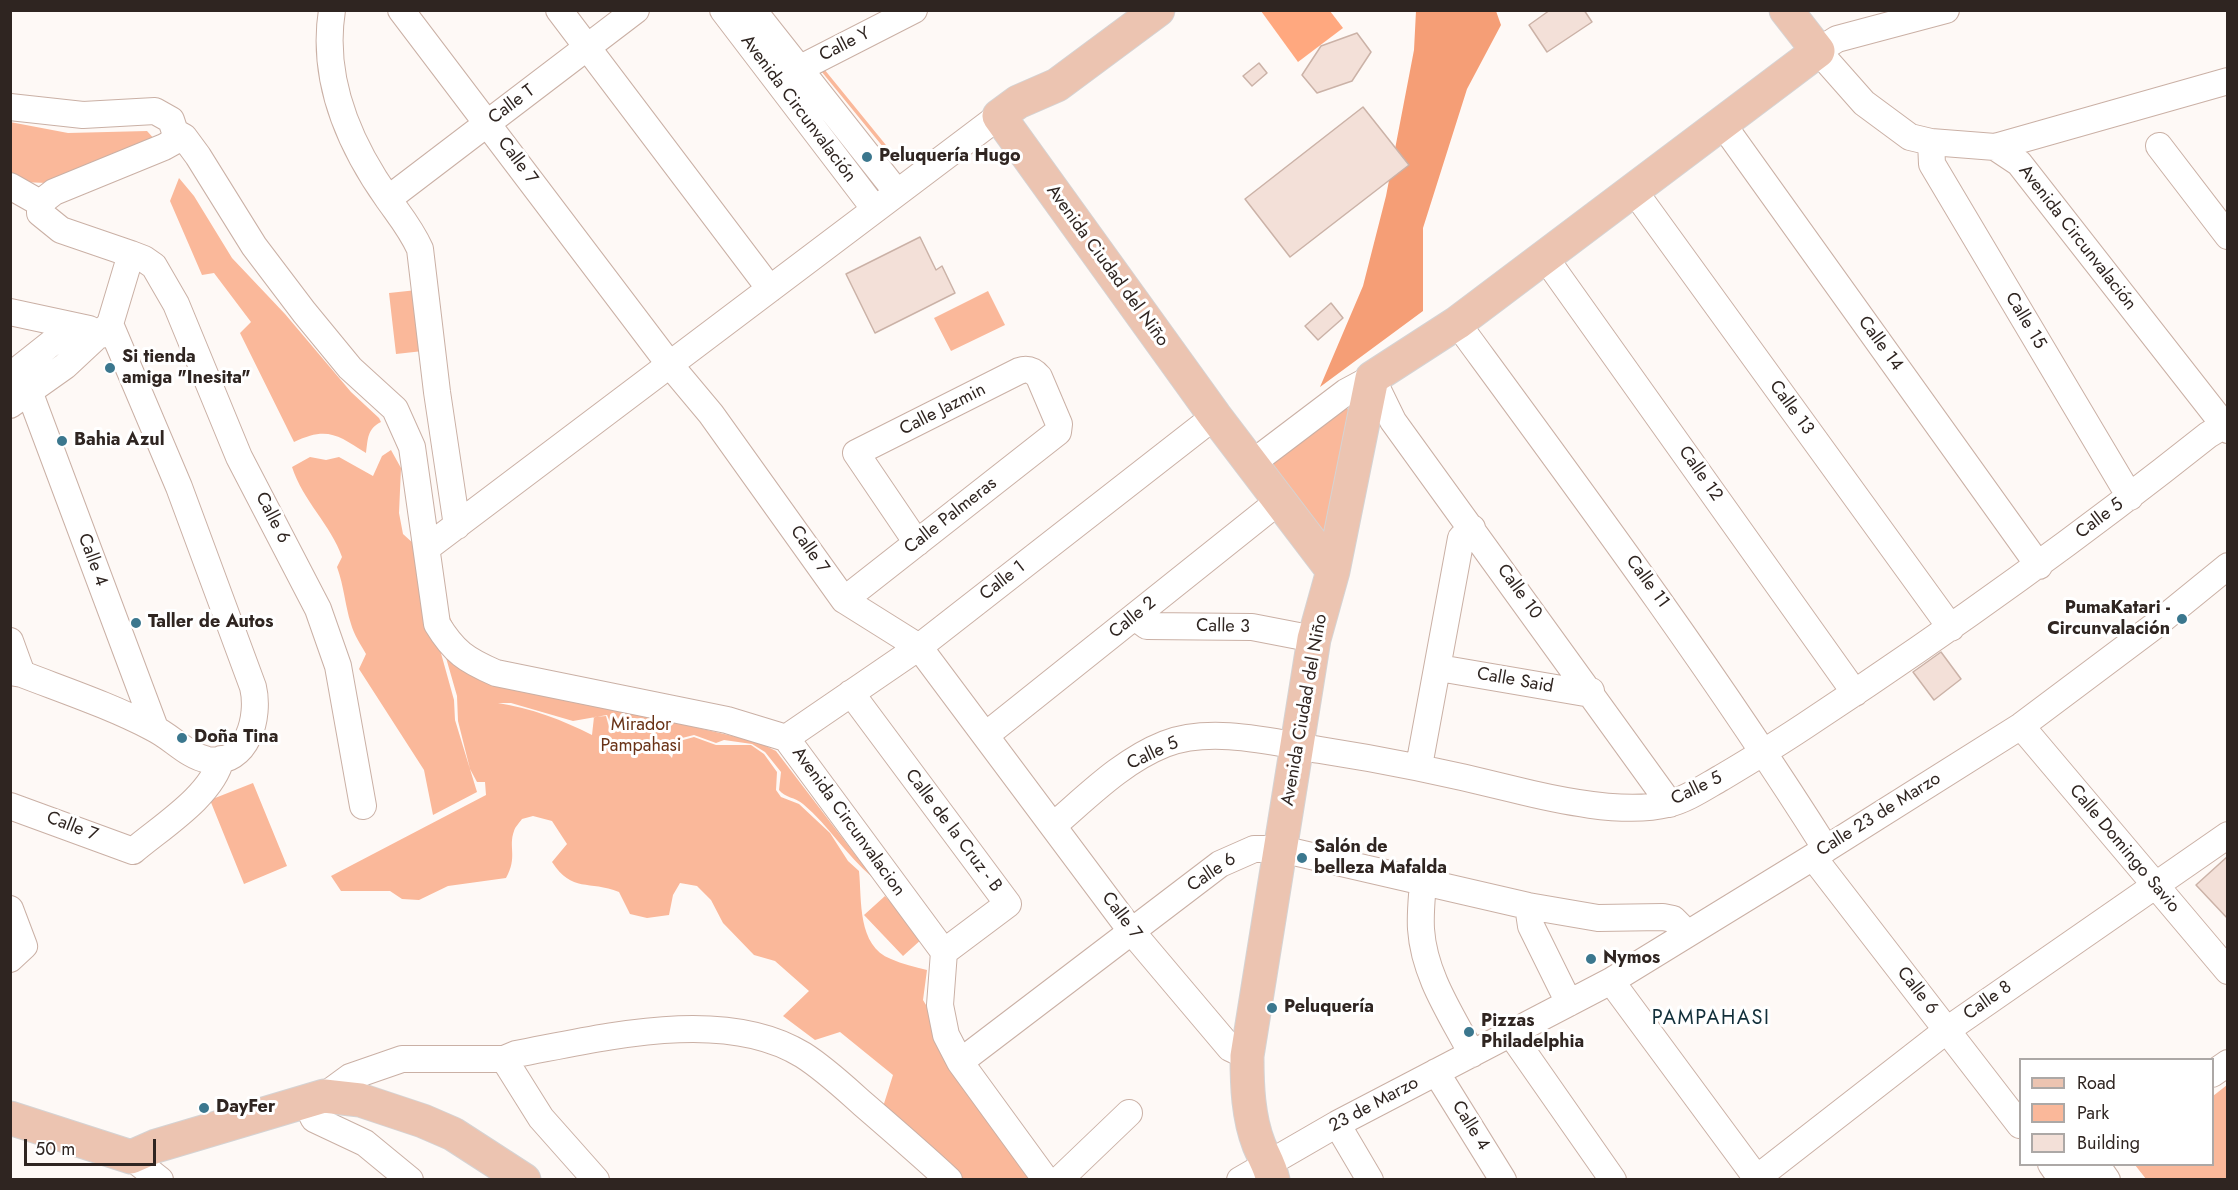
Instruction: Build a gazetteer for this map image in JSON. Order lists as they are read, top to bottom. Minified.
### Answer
{"streets":{"main road":["Avenida Circunvalación","Avenida Ciudad del Niño"],"street":["Calle Y","Calle T","Calle 7","Calle 15","Calle 14","Calle 13","Calle Jazmin","Calle 12","Calle Palmeras","Calle 6","Calle 5","Calle 4","Calle 1","Calle 11","Calle 10","Calle 2","Calle 3","Calle Said","Calle 23 de Marzo","Avenida Circunvalacion","Calle de la Cruz - B","Calle Domingo Savio","Calle 8","23 de Marzo"]},"crossings":[["Calle Y","Avenida Circunvalación"],["Calle T","Calle 7"],["Avenida Circunvalación","Calle 15"],["Avenida Circunvalación","Calle 5"],["Calle 7","Avenida Ciudad del Niño"],["Calle 7","Calle Palmeras"],["Calle 7","Calle 6"],["Calle 7","Calle 5"],["Calle 7","Calle 1"],["Calle 7","Calle 2"],["Avenida Ciudad del Niño","Calle 6"],["Avenida Ciudad del Niño","Calle 5"],["Avenida Ciudad del Niño","Calle 1"],["Avenida Ciudad del Niño","Calle 2"],["Avenida Ciudad del Niño","Calle 3"],["Avenida Ciudad del Niño","23 de Marzo"],["Calle 15","Calle 5"],["Calle 14","Calle 5"],["Calle 13","Calle 5"],["Calle Jazmin","Calle Palmeras"],["Calle 12","Calle 5"],["Calle 6","Calle 11"],["Calle 6","Calle 23 de Marzo"],["Calle 6","Calle 8"],["Calle 5","Calle 11"],["Calle 5","Calle 10"],["Calle 4","23 de Marzo"],["Calle 1","Avenida Circunvalacion"],["Calle 1","Calle de la Cruz - B"],["Calle 11","Calle 23 de Marzo"],["Calle 10","Calle Said"],["Calle 2","Calle 3"],["Calle 23 de Marzo","Calle Domingo Savio"],["Calle 23 de Marzo","23 de Marzo"],["Avenida Circunvalacion","Calle de la Cruz - B"],["Calle Domingo Savio","Calle 8"]],"districts":["PAMPAHASI"],"parks":["Mirador Pampahasi"],"places":["Peluquería Hugo","Si tienda amiga \"Inesita\"","Bahia Azul","PumaKatari - Circunvalación","Taller de Autos","Doña Tina","Salón de belleza Mafalda","Nymos","Peluquería","Pizzas Philadelphia","DayFer"],"legend":["Road","Park","Building"],"scale_bar":"50 m"}
